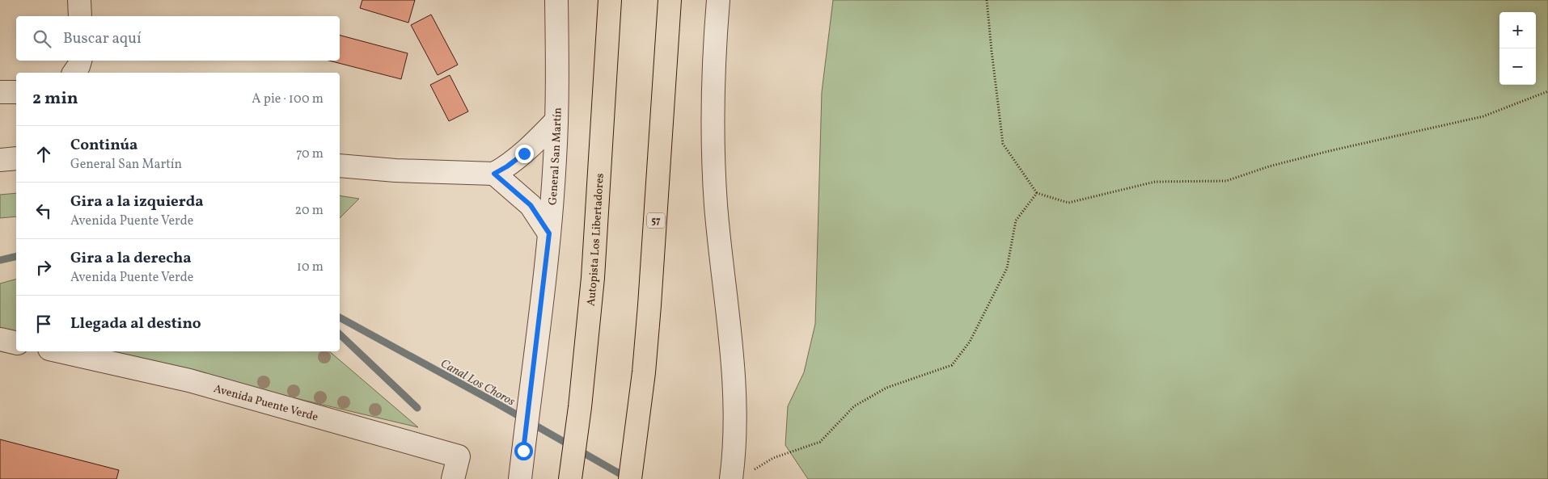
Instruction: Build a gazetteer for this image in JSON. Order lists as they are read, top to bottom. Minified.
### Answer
{"streets":{"highway":["57","Autopista Los Libertadores"],"street":["General San Martín","Avenida Puente Verde"]},"water":["Canal Los Choros"],"page":{"map_buttons":["+","−"],"search":"Buscar aquí","heading":["2 min","A pie · 100 m"],"list":[["Continúa","General San Martín","70 m"],["Gira a la izquierda","Avenida Puente Verde","20 m"],["Gira a la derecha","Avenida Puente Verde","10 m"],"Llegada al destino"]}}
